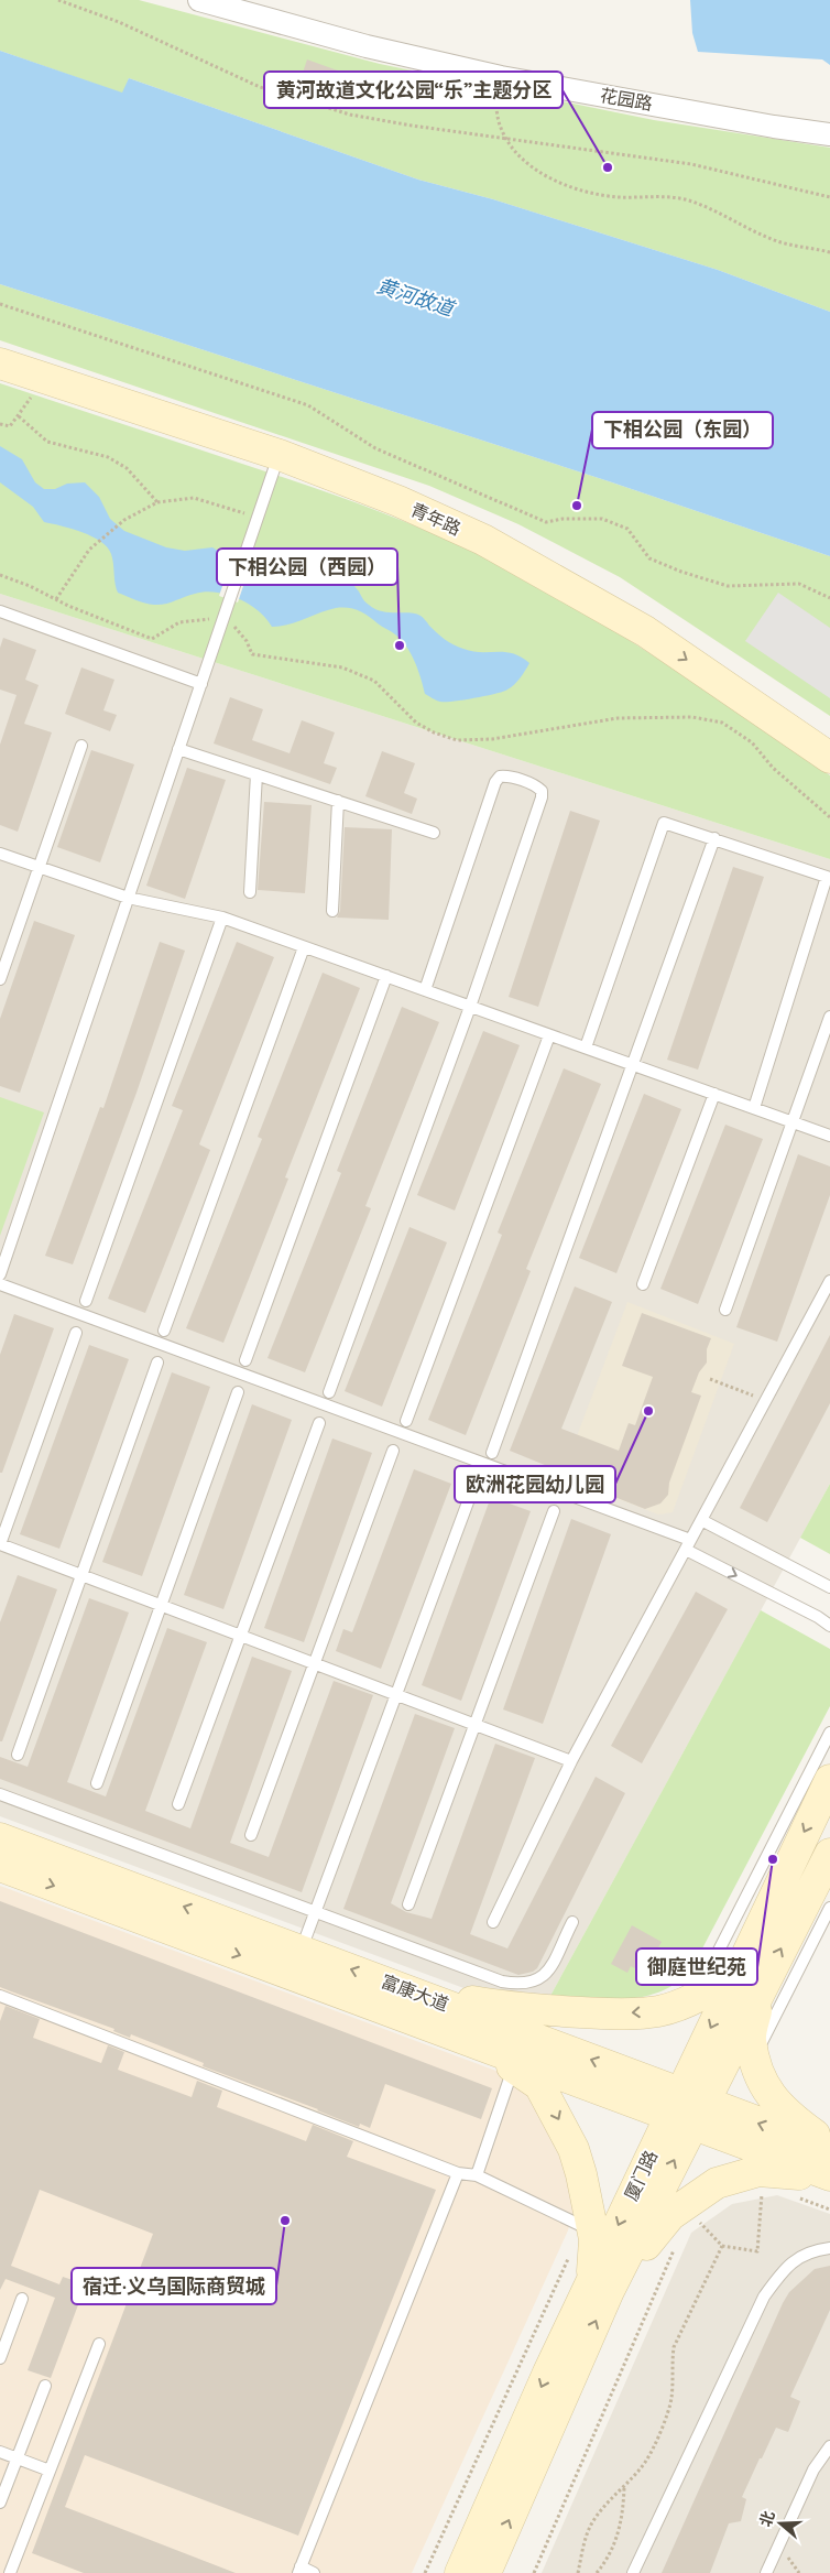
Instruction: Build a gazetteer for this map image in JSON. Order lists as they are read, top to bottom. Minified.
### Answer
{"streets":{"street":["花园路","青年路","富康大道","厦门路"]},"crossings":[["富康大道","厦门路"]],"water":["黄河故道"],"places":["黄河故道文化公园“乐”主题分区","下相公园（东园）","下相公园（西园）","欧洲花园幼儿园","御庭世纪苑","宿迁·义乌国际商贸城"],"north":"left"}
